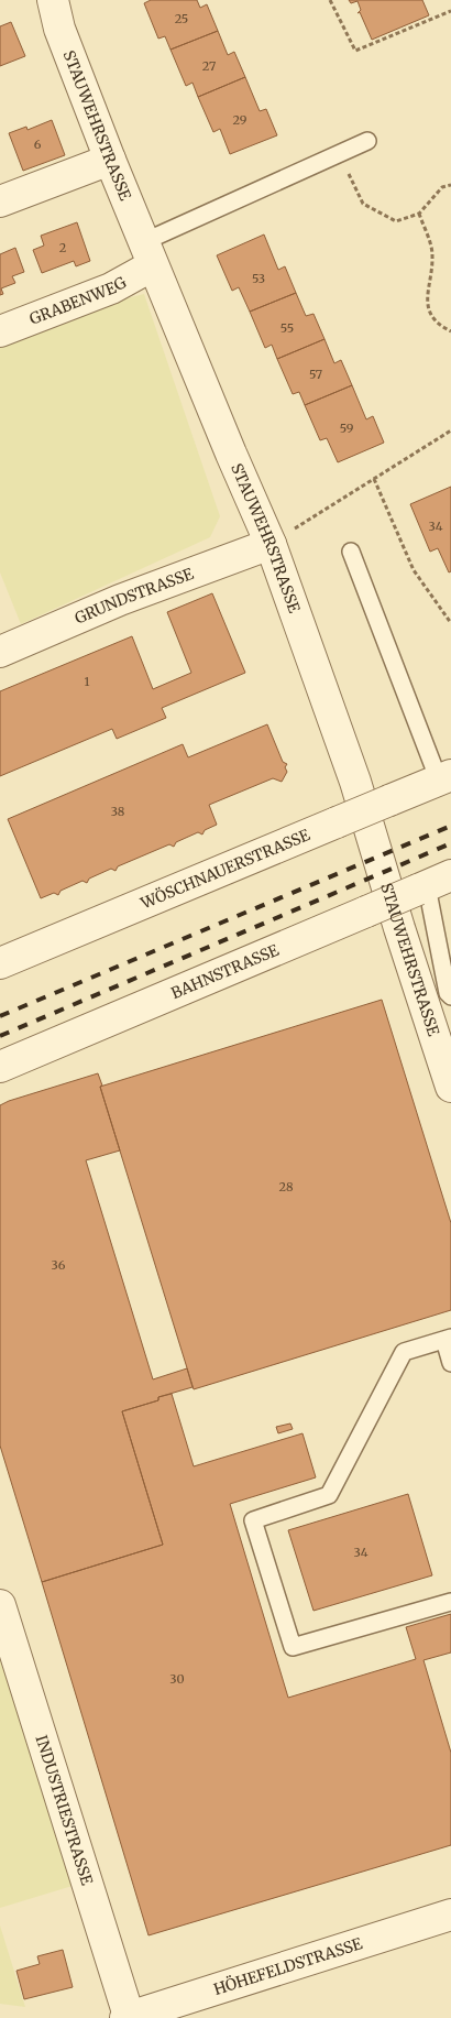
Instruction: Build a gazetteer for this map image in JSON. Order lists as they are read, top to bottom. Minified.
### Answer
{"streets":{"street":["STAUWEHRSTRASSE","GRABENWEG","GRUNDSTRASSE","WÖSCHNAUERSTRASSE","BAHNSTRASSE","INDUSTRIESTRASSE","HÖHEFELDSTRASSE"]},"crossings":[["STAUWEHRSTRASSE","GRABENWEG"],["STAUWEHRSTRASSE","GRUNDSTRASSE"],["INDUSTRIESTRASSE","HÖHEFELDSTRASSE"]],"house_numbers":["25","27","29","6","2","53","55","57","59","34","1","38","28","36","34","30"]}
